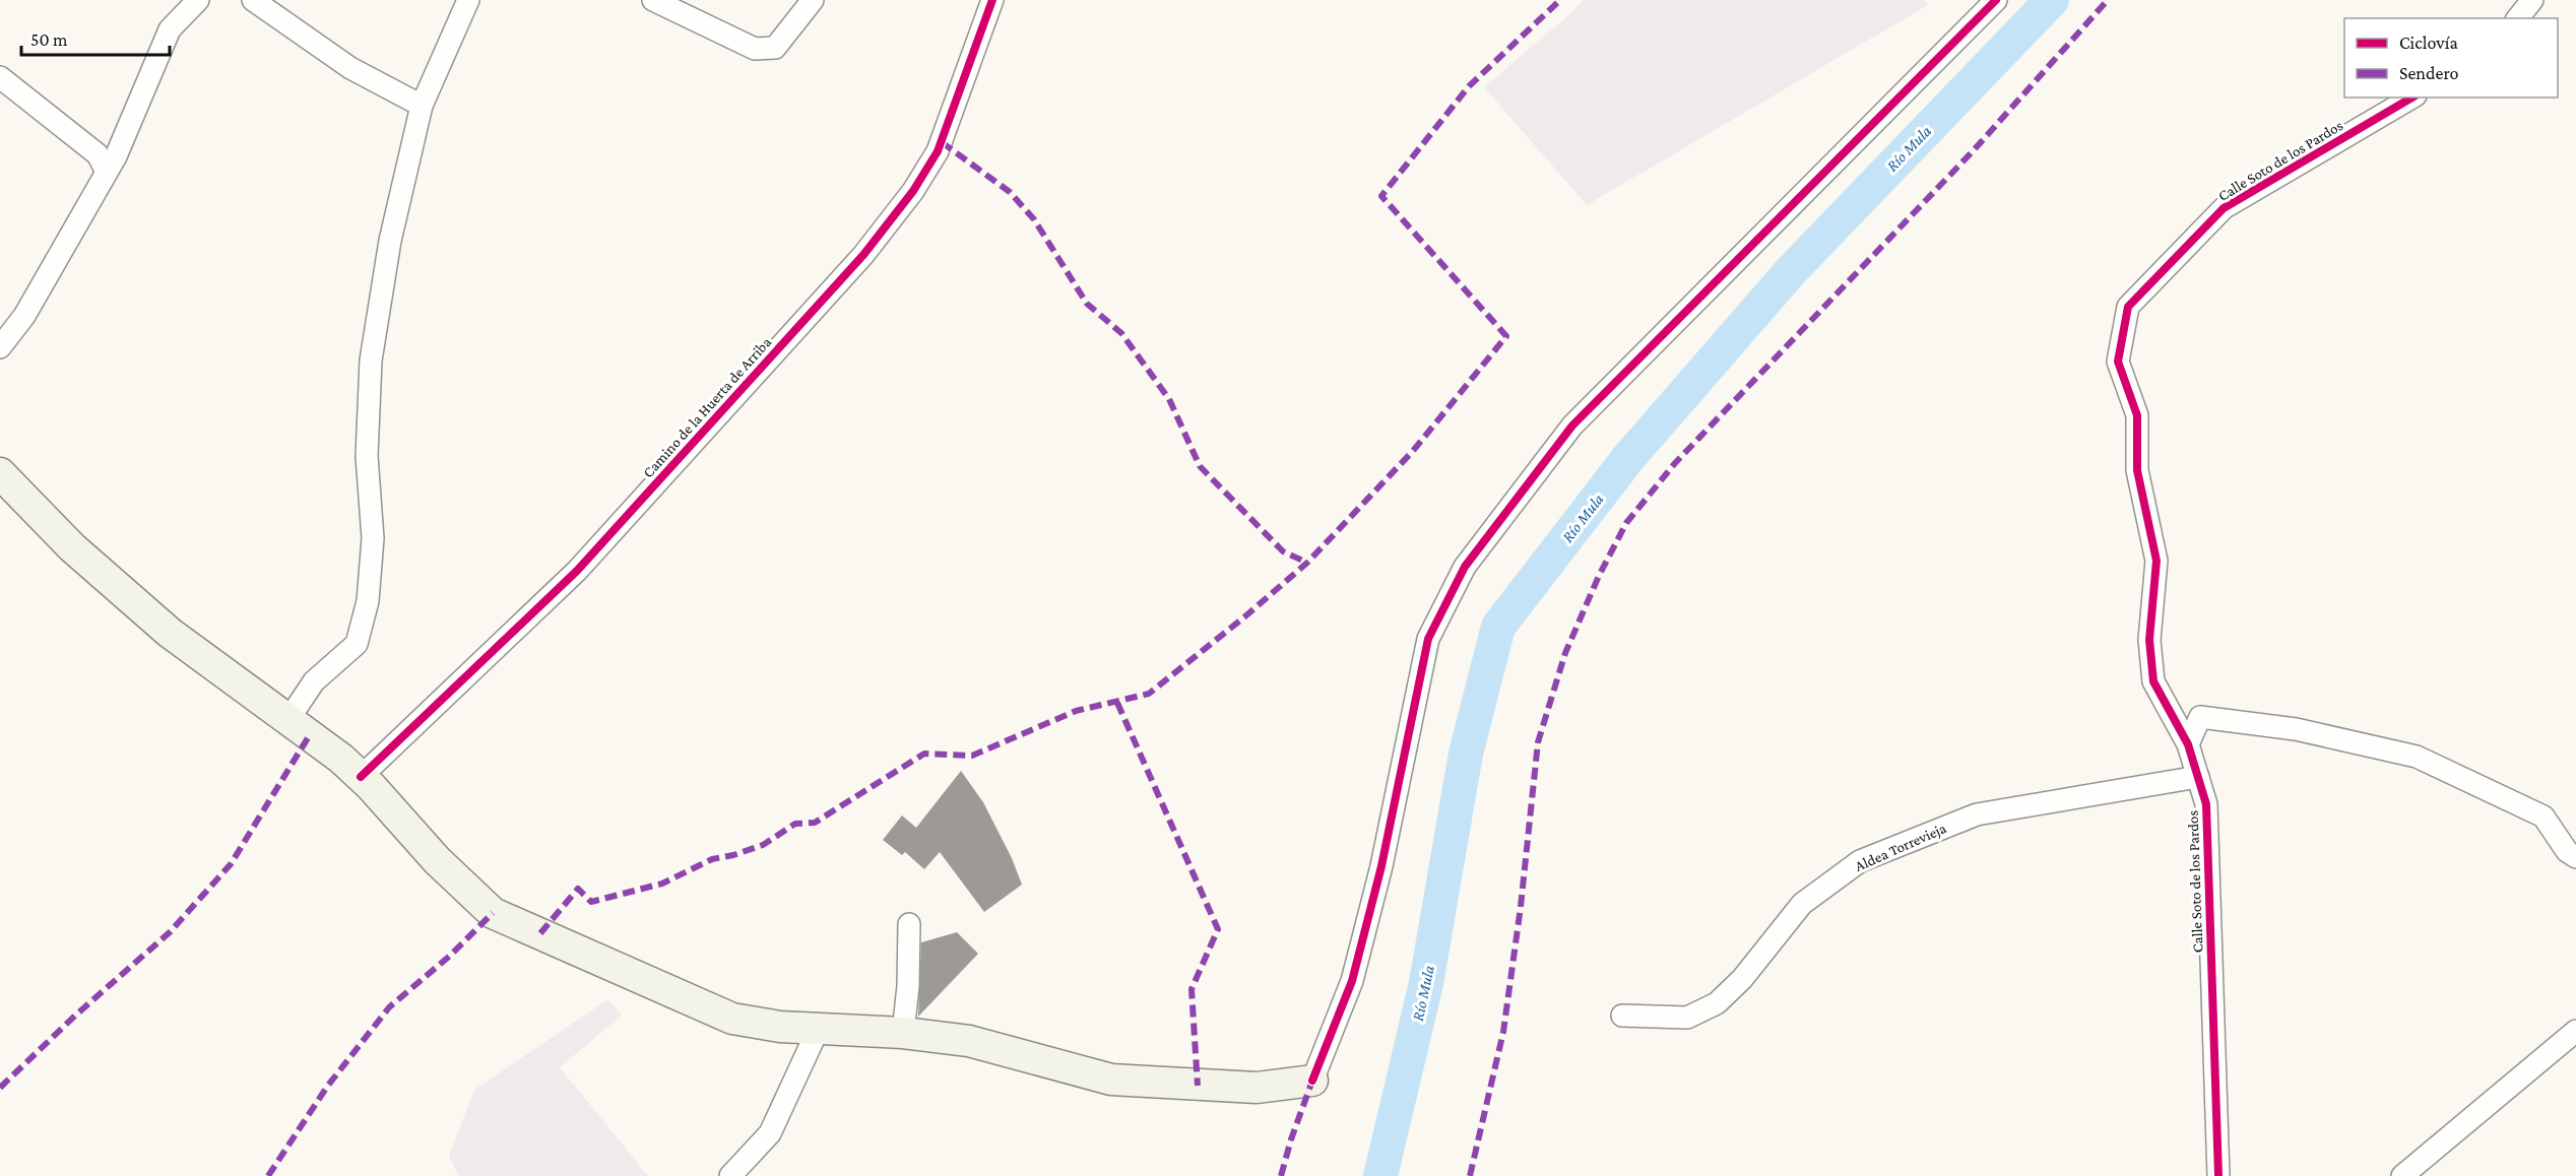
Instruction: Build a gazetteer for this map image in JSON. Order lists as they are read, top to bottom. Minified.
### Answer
{"streets":{"street":["Calle Soto de los Pardos","Camino de la Huerta de Arriba","Aldea Torrevieja"]},"crossings":[["Calle Soto de los Pardos","Aldea Torrevieja"]],"water":["Río Mula"],"legend":["Ciclovía","Sendero"],"scale_bar":"50 m"}
